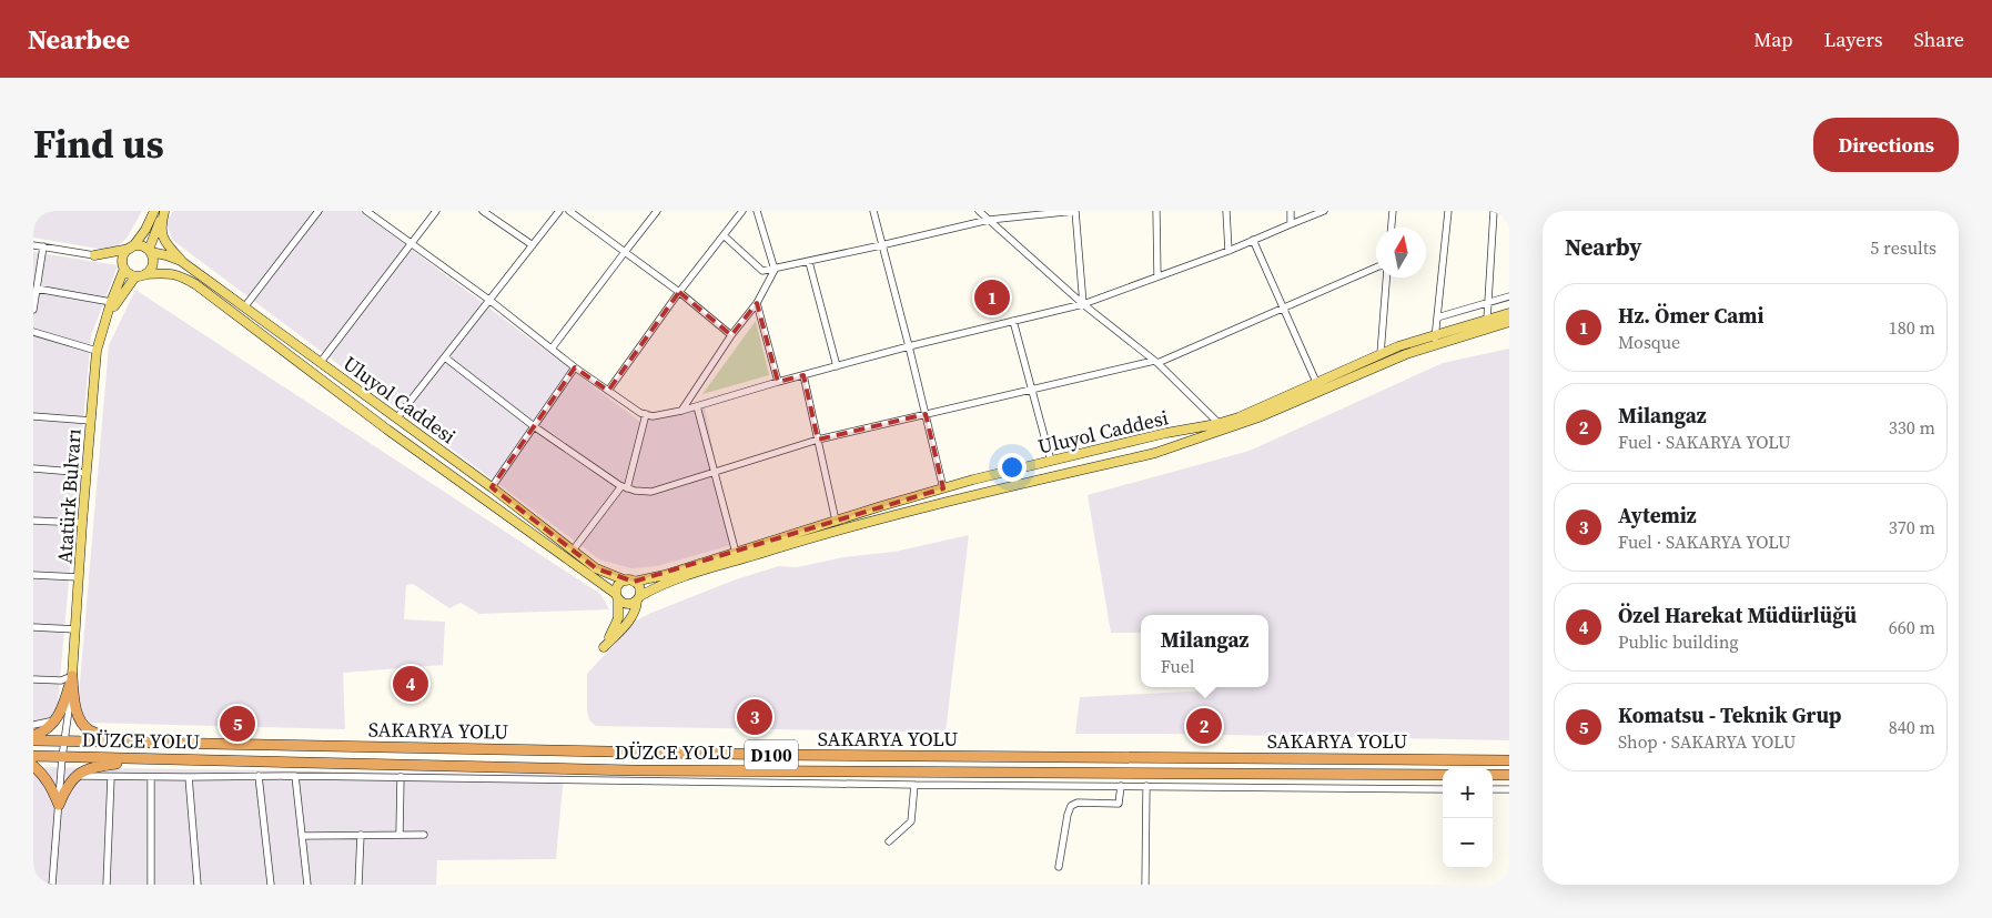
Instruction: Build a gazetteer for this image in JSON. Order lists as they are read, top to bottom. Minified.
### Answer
{"streets":{"highway":["SAKARYA YOLU","DÜZCE YOLU","D100"],"main road":["Uluyol Caddesi","Atatürk Bulvarı"]},"north":"top","page":{"header":"Nearbee","nav":["Map","Layers","Share"],"title":"Find us","buttons":"Directions","heading":["Nearby","5 results"],"pins":["1","4","3","5","2"],"list":[{"mark":"1","name":"Hz. Ömer Cami","note":"Mosque","value":"180 m"},{"mark":"2","name":"Milangaz","note":"Fuel · SAKARYA YOLU","value":"330 m"},{"mark":"3","name":"Aytemiz","note":"Fuel · SAKARYA YOLU","value":"370 m"},{"mark":"4","name":"Özel Harekat Müdürlüğü","note":"Public building","value":"660 m"},{"mark":"5","name":"Komatsu - Teknik Grup","note":"Shop · SAKARYA YOLU","value":"840 m"}],"popup":["Milangaz","Fuel"],"map_buttons":["+","−"]}}
